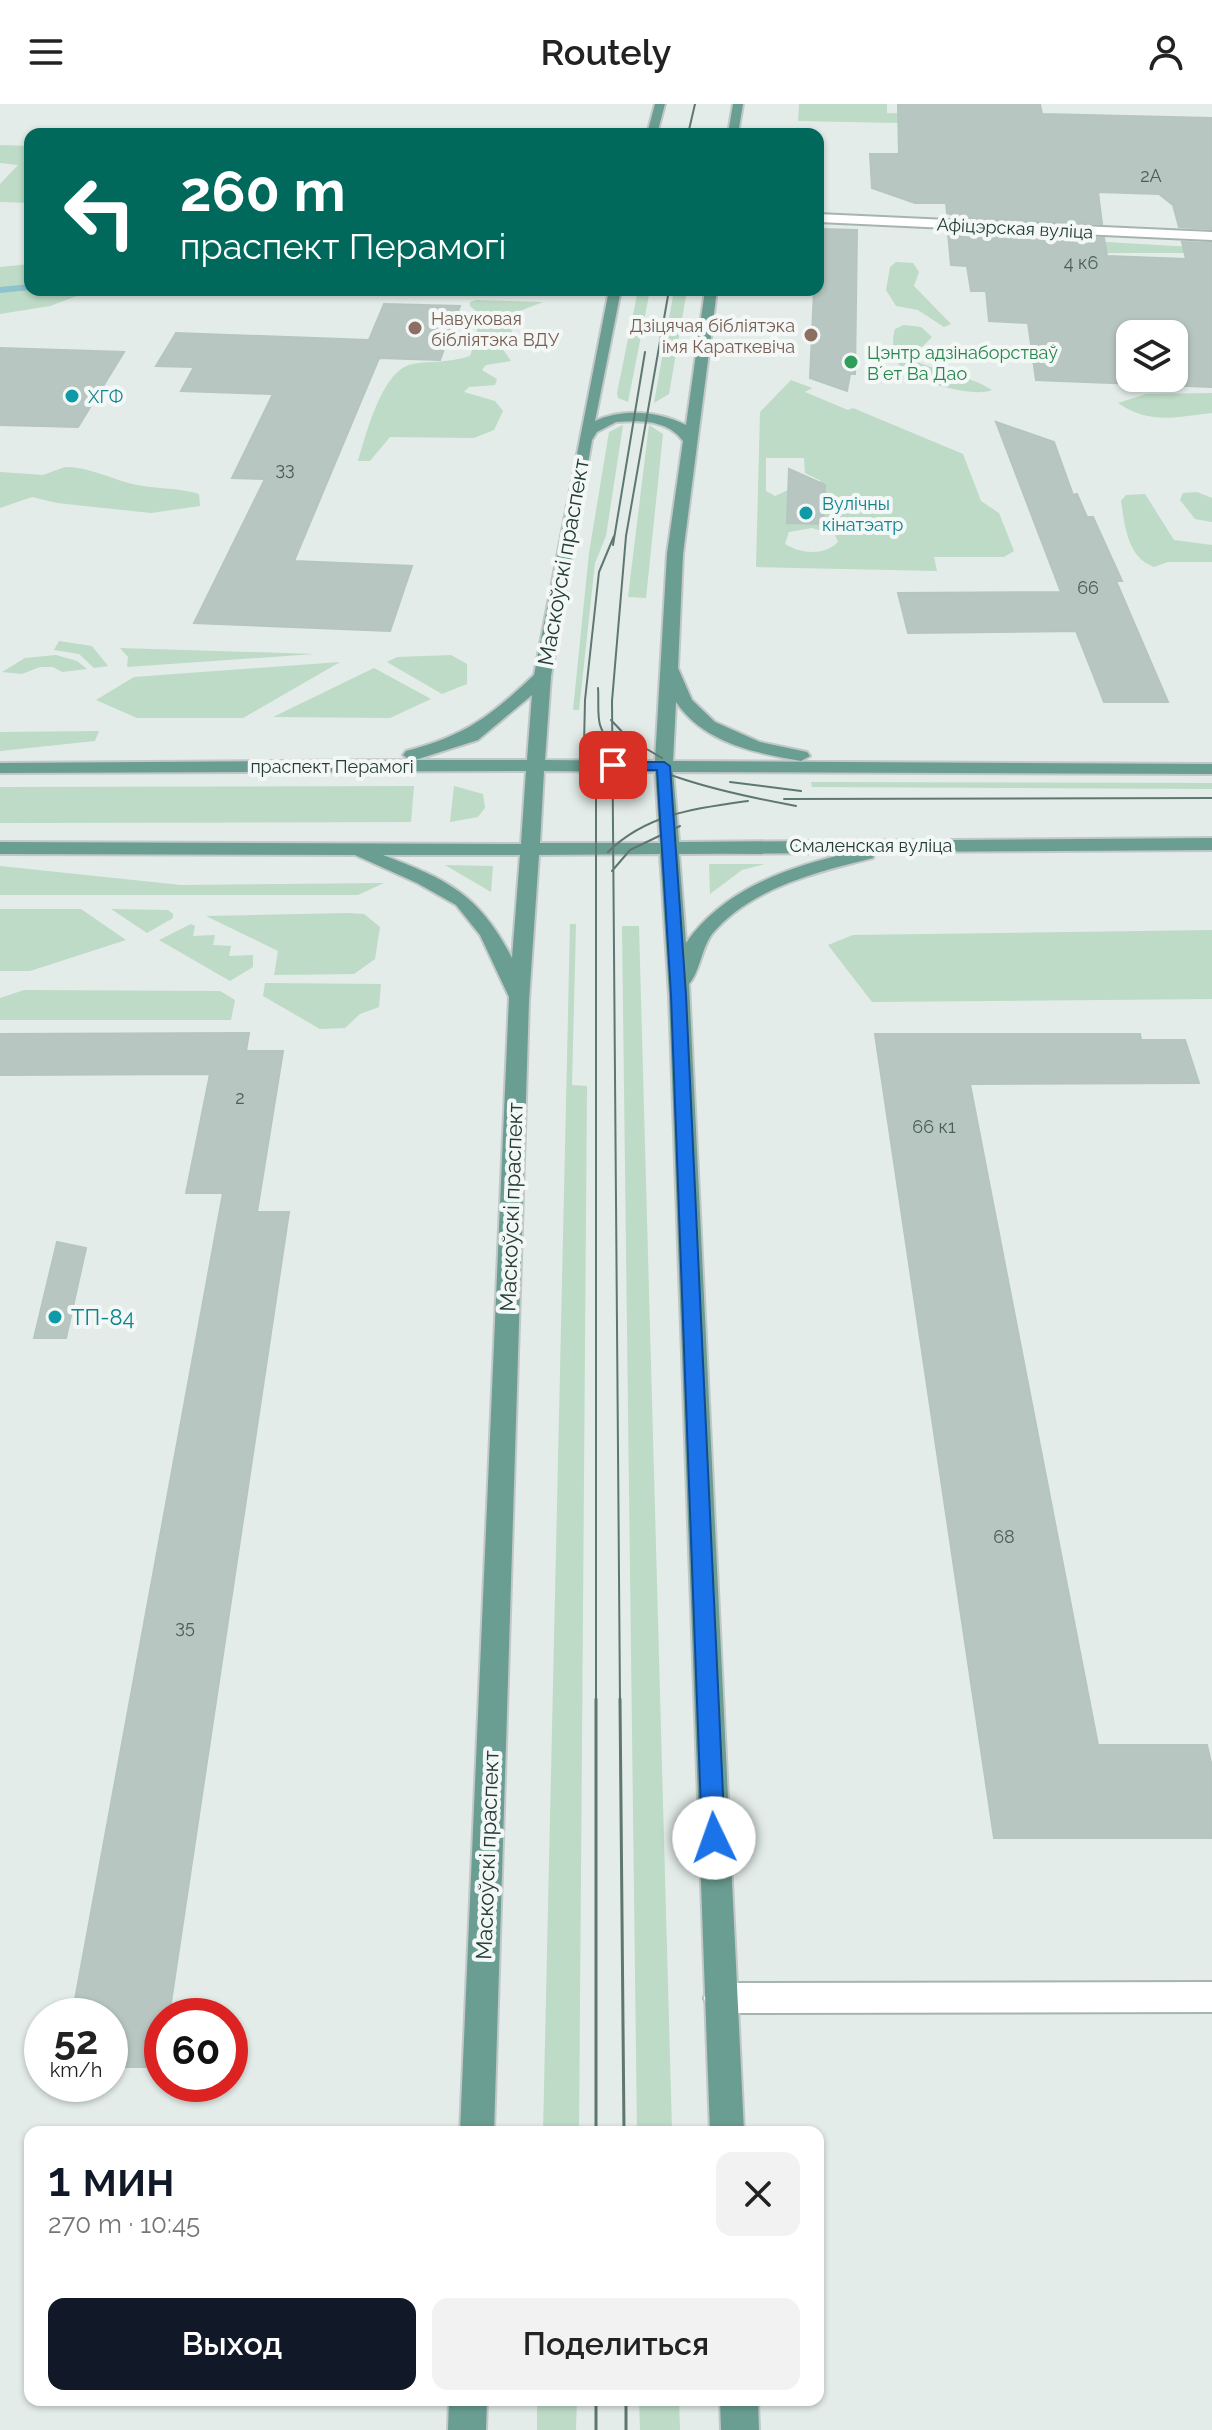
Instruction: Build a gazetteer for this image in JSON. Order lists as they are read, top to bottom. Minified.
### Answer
{"streets":{"main road":["Маскоўскі праспект","праспект Перамогі","Смаленская вуліца"],"street":["Афіцэрская вуліца"]},"crossings":[["Маскоўскі праспект","праспект Перамогі"],["Маскоўскі праспект","Смаленская вуліца"]],"places":["Навуковая бібліятэка ВДУ","Дзіцячая бібліятэка імя Караткевіча","Цэнтр адзінаборстваў Вʼет Ва Дао","ХГФ","Вулічны кінатэатр","ТП-84"],"house_numbers":["2А","4 к6","33","66","2","66 к1","68","35"],"page":{"header":"Routely","turn":["260 m","праспект Перамогі"],"speed":"52 km/h","limit":"60","heading":["1 мин","270 m · 10:45"],"buttons":["Выход","Поделиться"]}}
